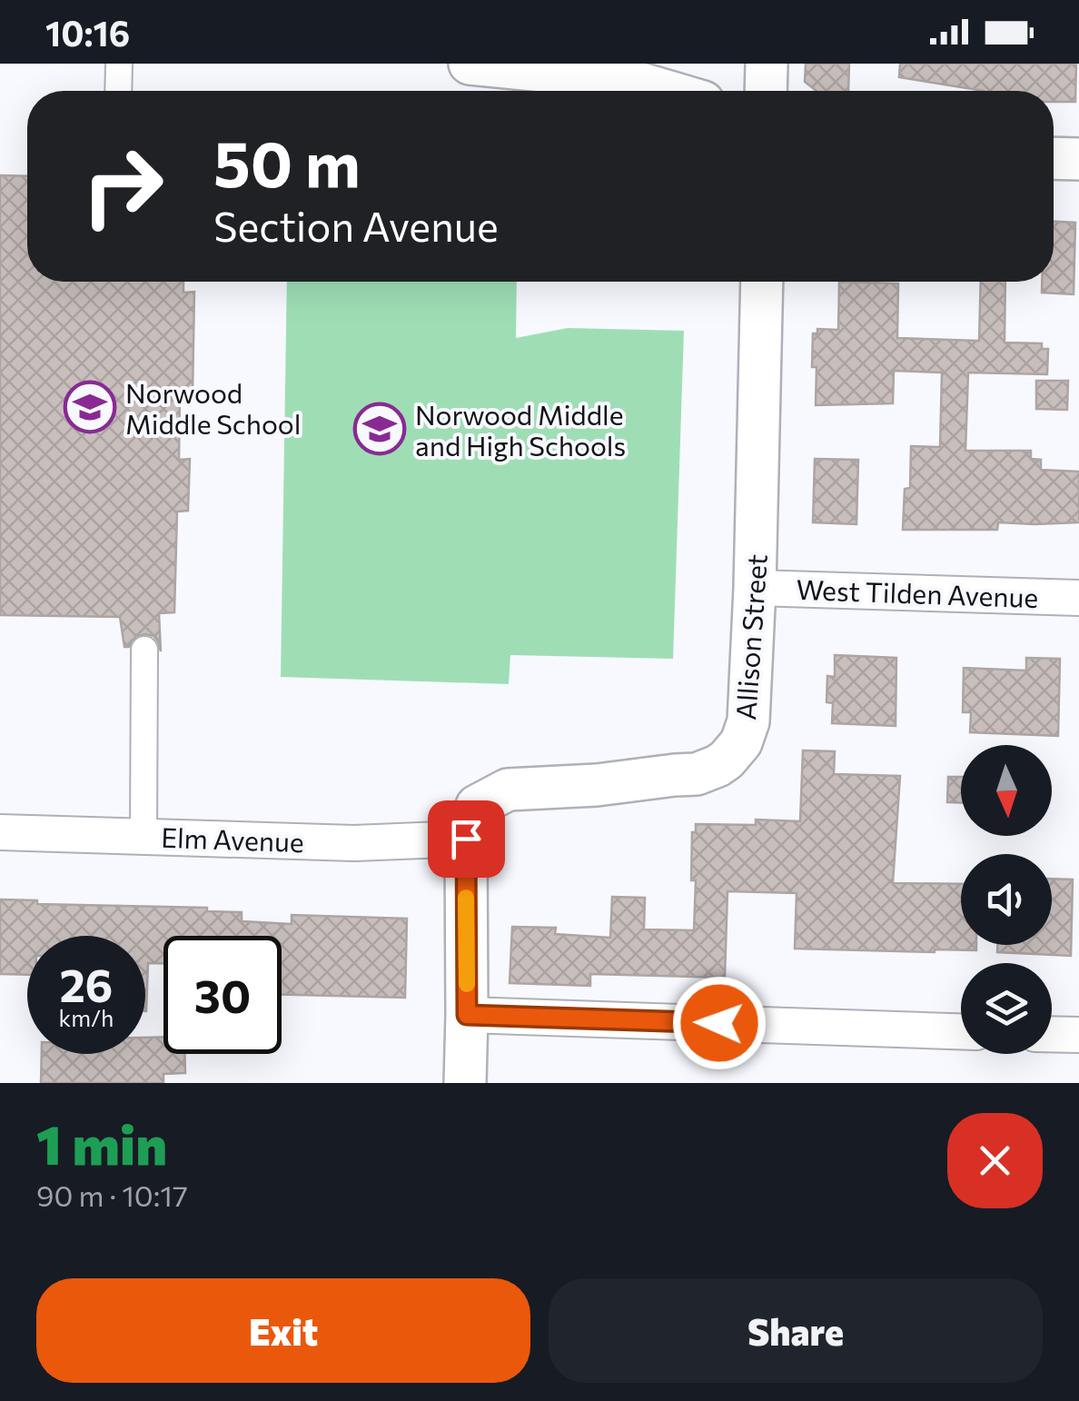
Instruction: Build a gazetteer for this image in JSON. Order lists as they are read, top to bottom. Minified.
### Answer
{"streets":{"street":["West Tilden Avenue","Allison Street","Elm Avenue"]},"crossings":[["West Tilden Avenue","Allison Street"],["Allison Street","Elm Avenue"]],"places":{"school or university":["Norwood Middle School","Norwood Middle and High Schools"]},"north":"bottom","page":{"status":"10:16","turn":["50 m","Section Avenue"],"speed":"26 km/h","limit":"30","heading":["1 min","90 m · 10:17"],"buttons":["Exit","Share"]}}
